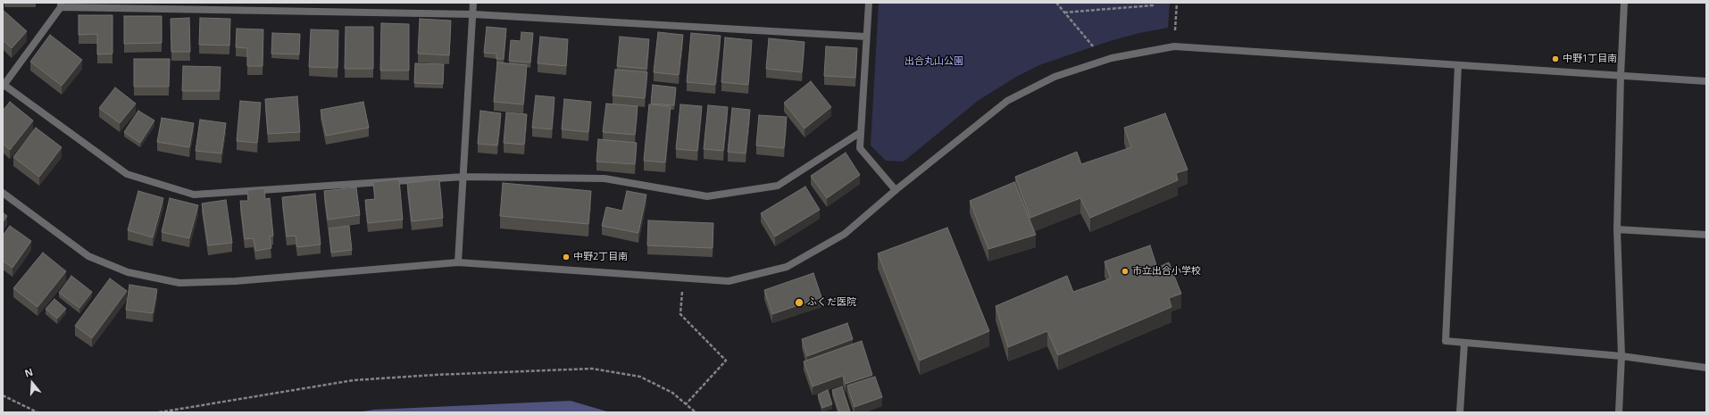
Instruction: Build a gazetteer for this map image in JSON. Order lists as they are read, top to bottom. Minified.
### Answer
{"parks":["出合丸山公園"],"places":["中野1丁目南","中野2丁目南","市立出合小学校","ふくだ医院"],"north":"top"}
